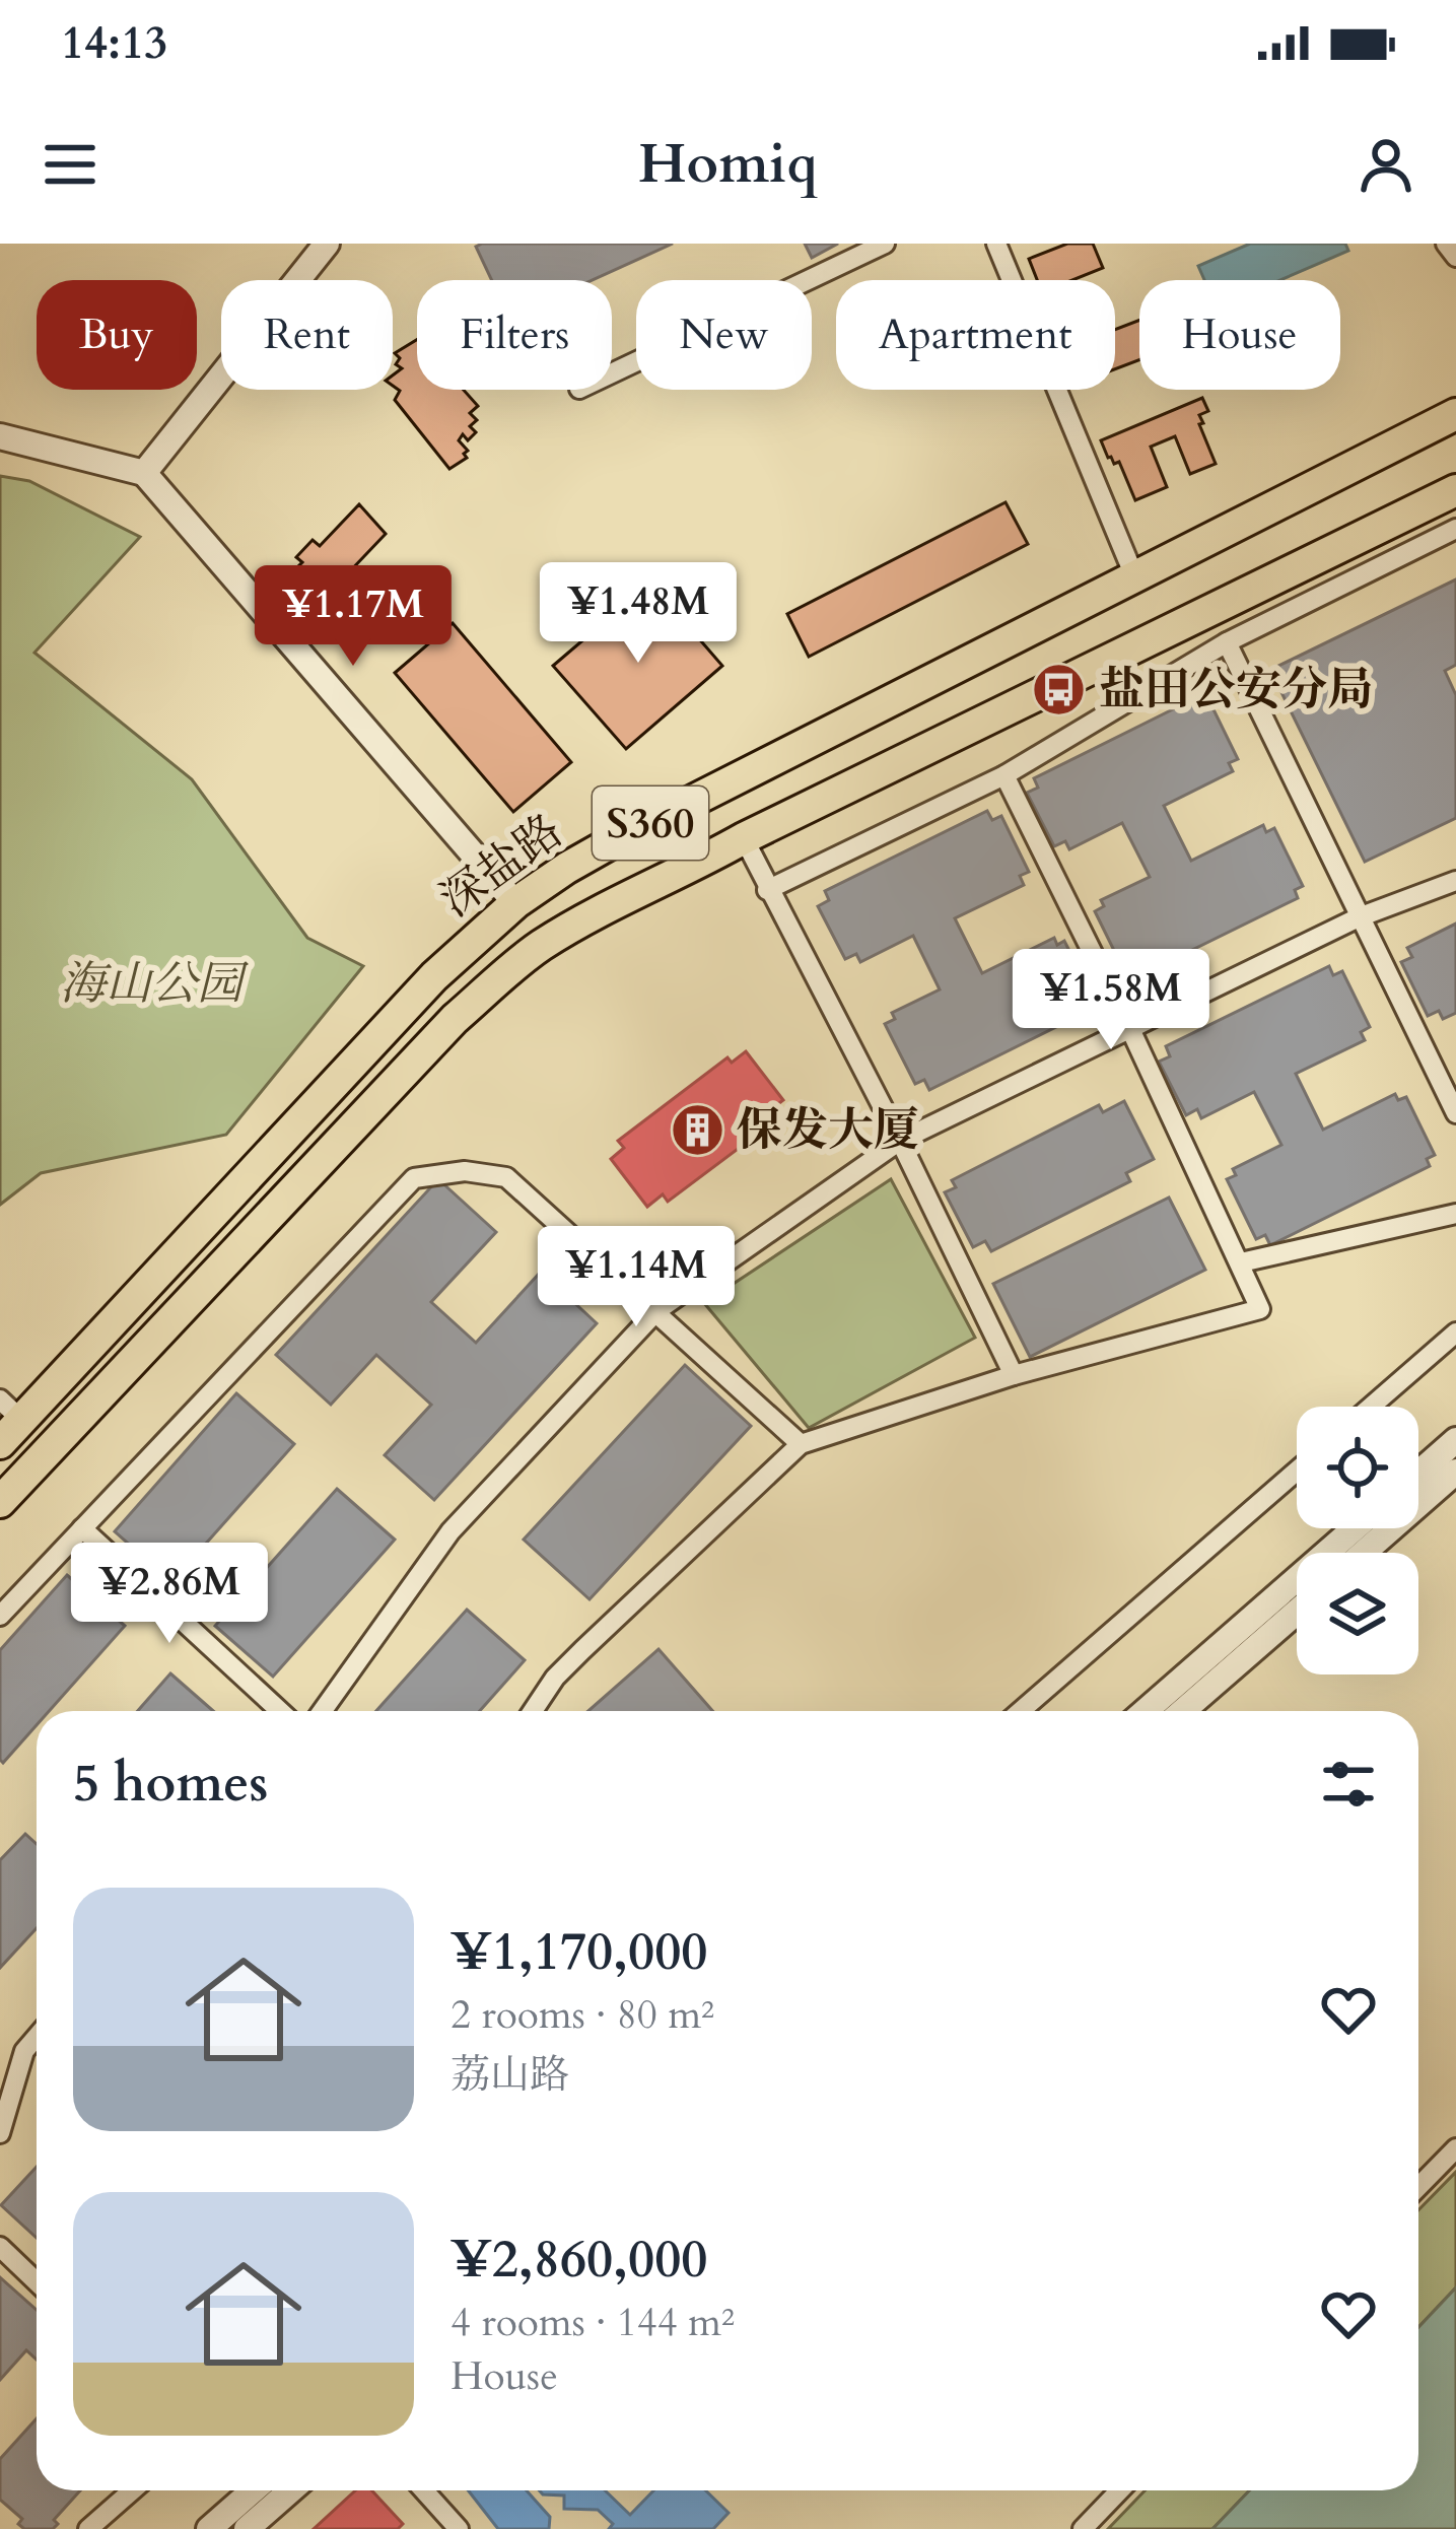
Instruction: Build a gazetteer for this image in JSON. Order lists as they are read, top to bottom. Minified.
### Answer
{"streets":{"main road":["S360","深盐路"]},"parks":["海山公园"],"places":{"bus stop":["盐田公安分局"],"building":["保发大厦"]},"page":{"status":"14:13","header":"Homiq","chip":["Buy","Rent","Filters","New","Apartment","House"],"price":["¥1.48M","¥1.17M","¥1.58M","¥1.14M","¥2.86M"],"heading":"5 homes","list":[{"name":"¥1,170,000","note":"2 rooms · 80 m² · 荔山路"},{"name":"¥2,860,000","note":"4 rooms · 144 m² · House"}]}}
